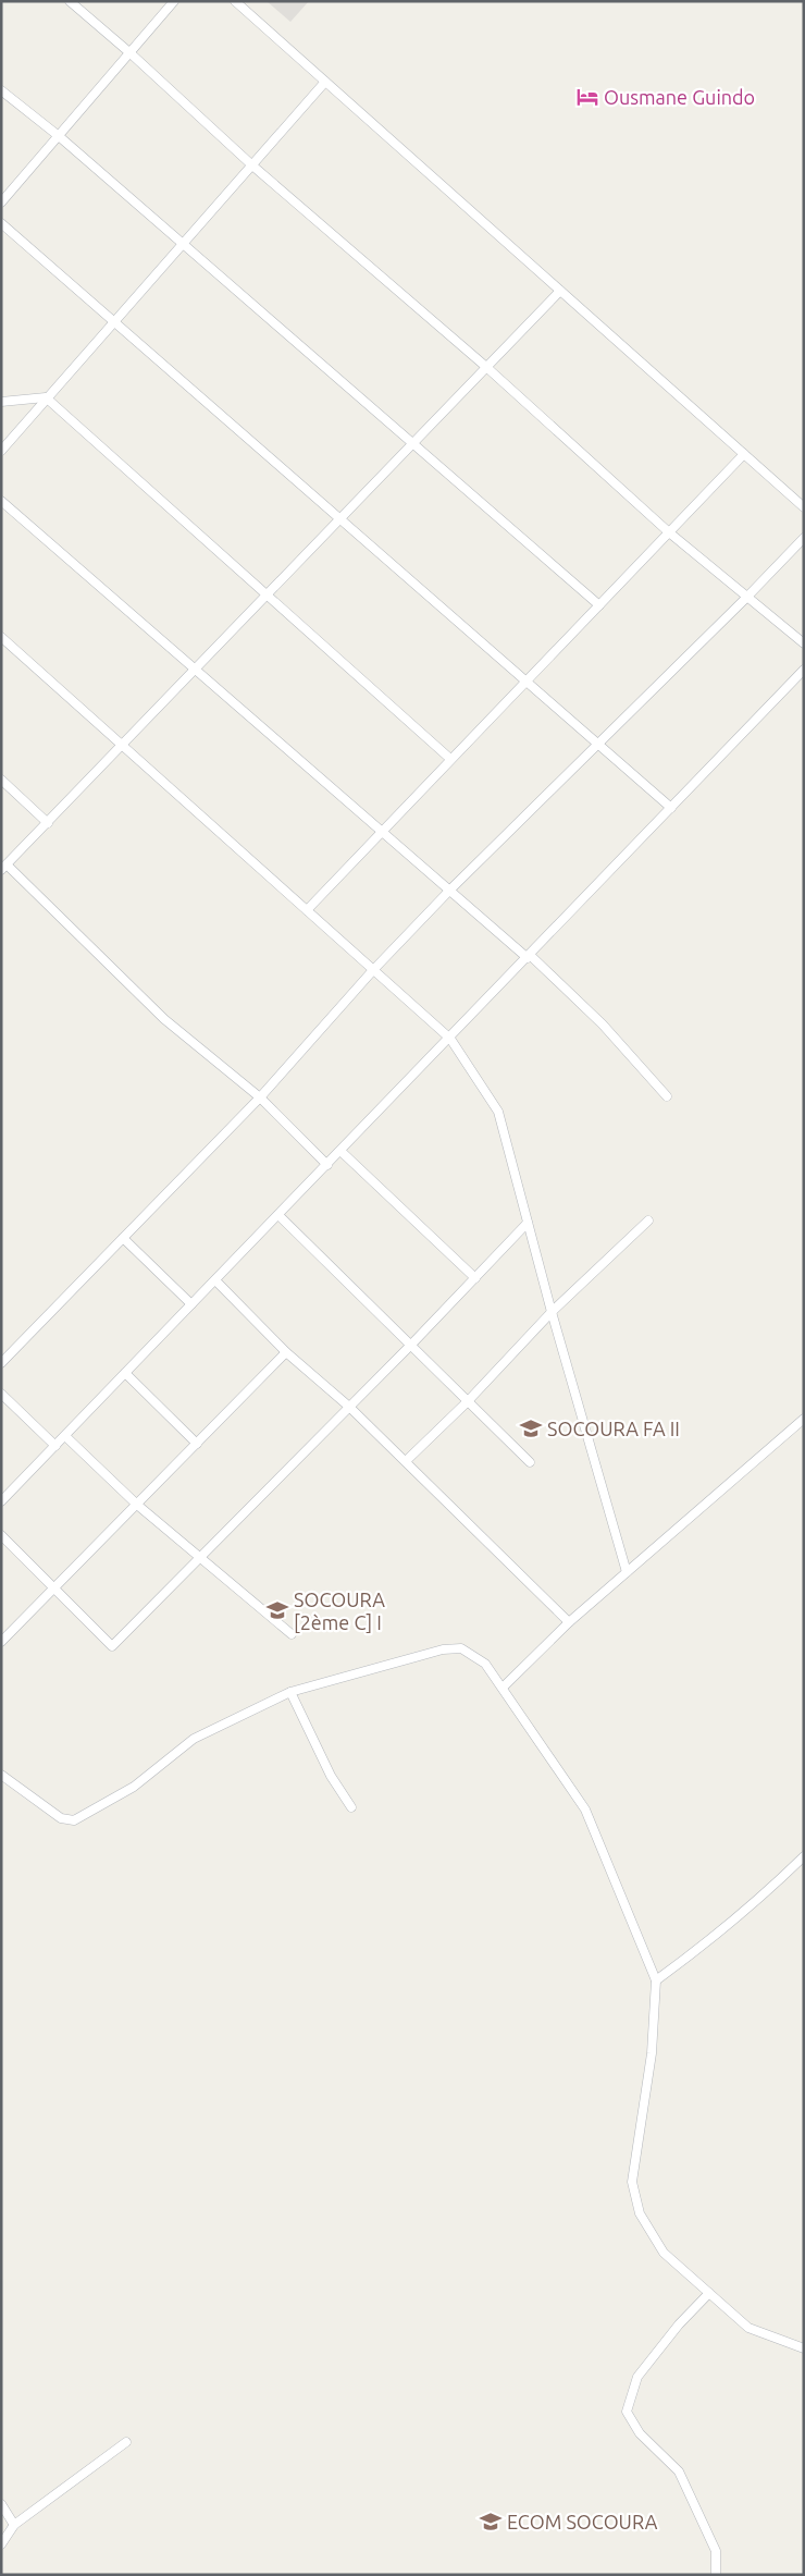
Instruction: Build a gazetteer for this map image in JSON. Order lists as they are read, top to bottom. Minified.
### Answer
{"places":{"hotel":["Ousmane Guindo"],"school or university":["SOCOURA FA II","SOCOURA [2ème C] I","ECOM SOCOURA"]}}
